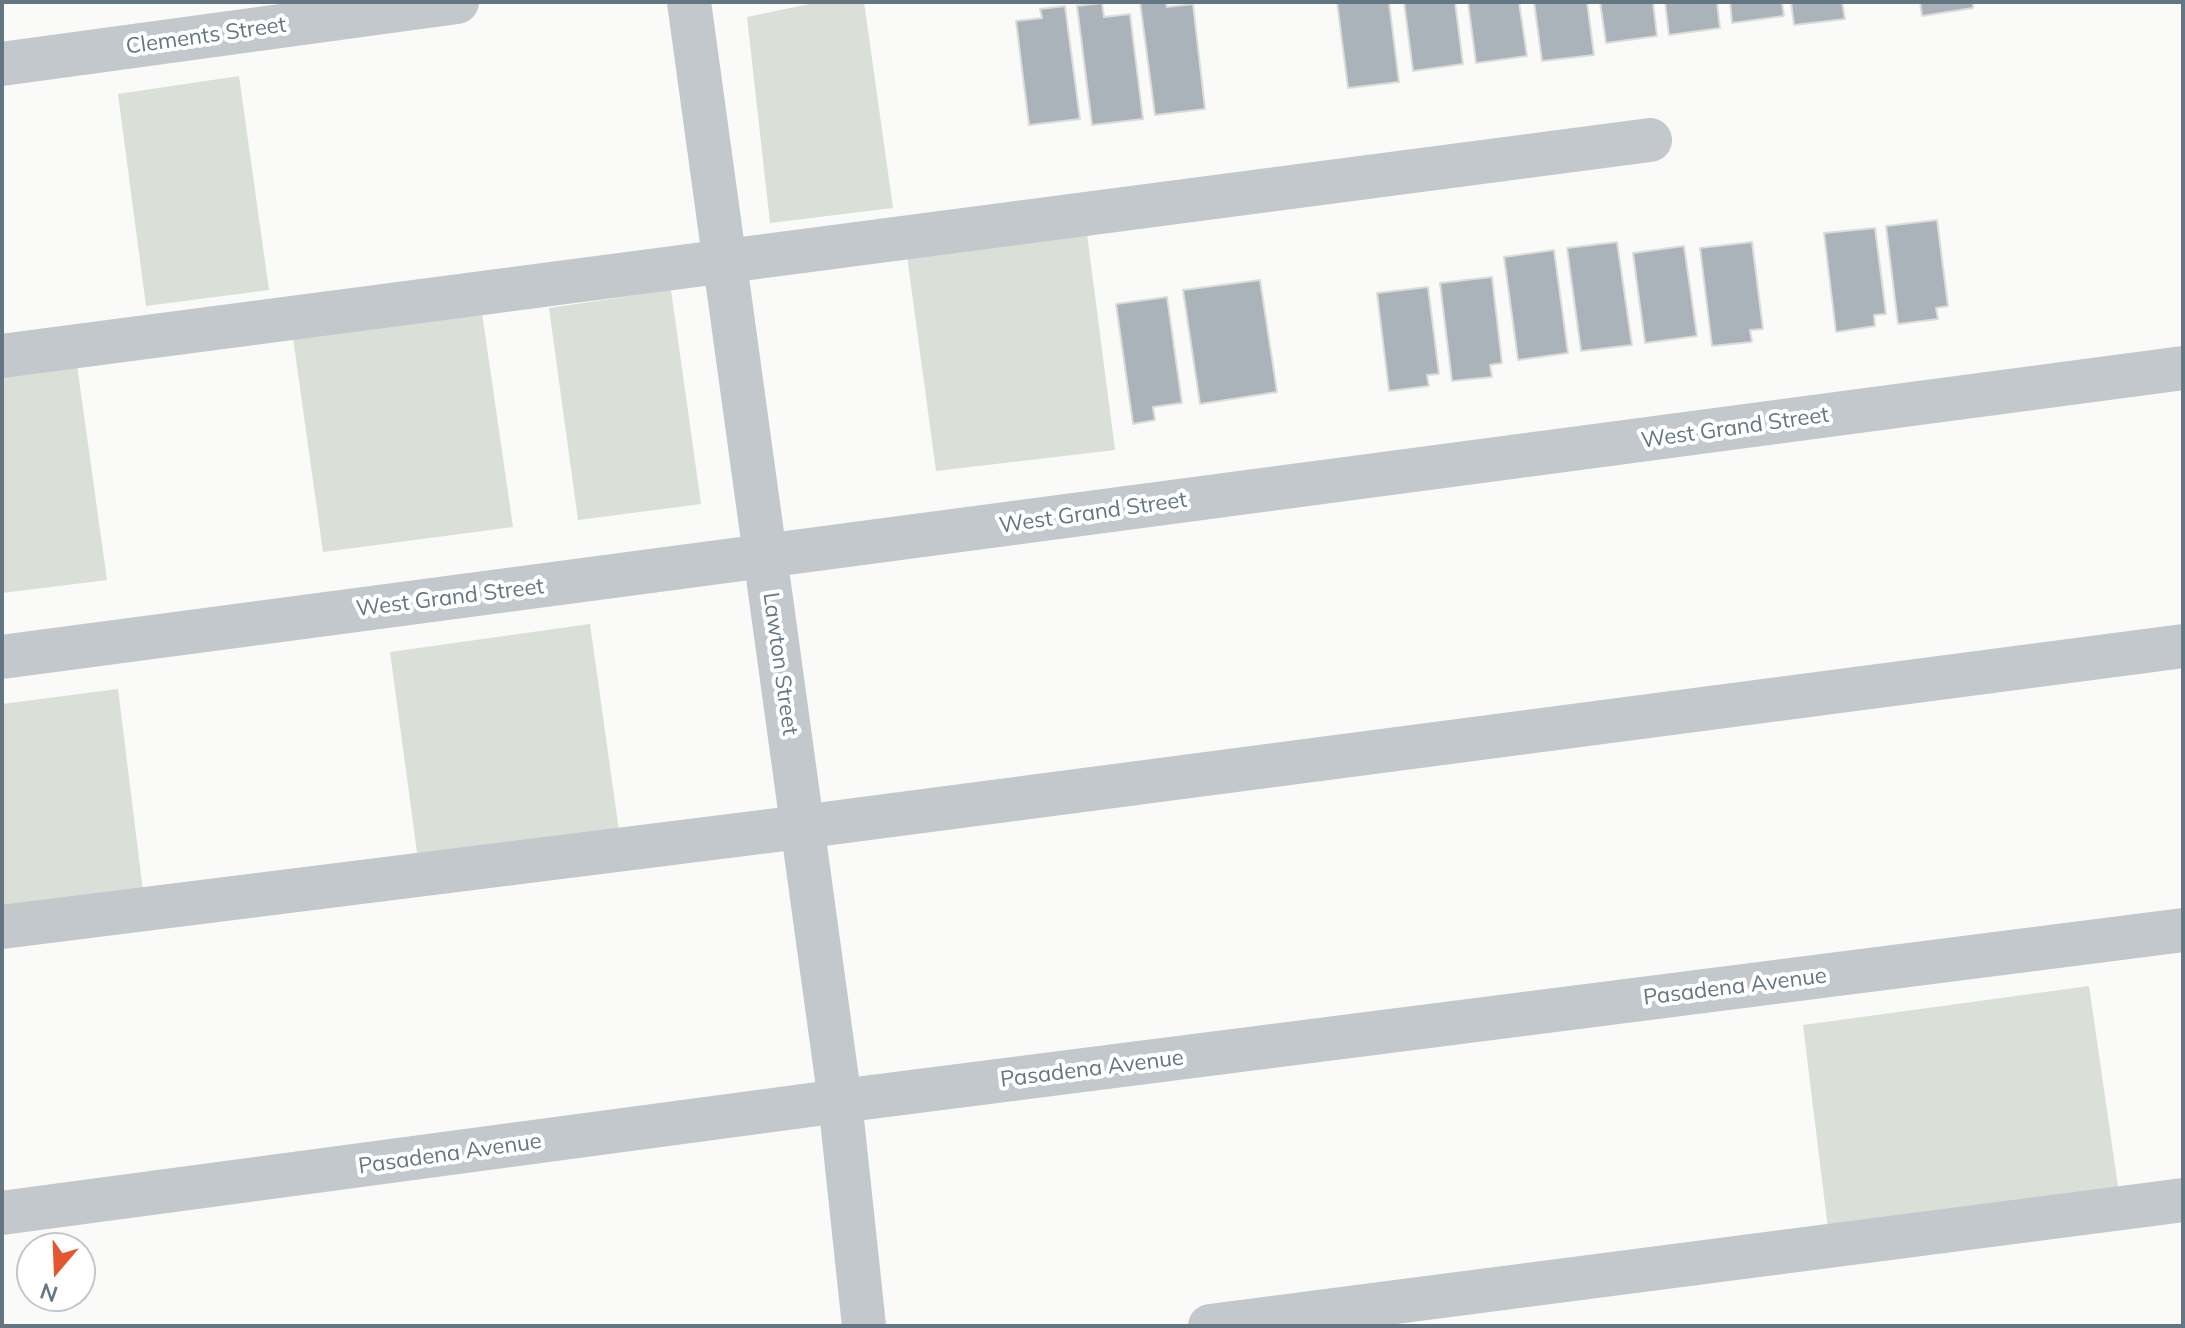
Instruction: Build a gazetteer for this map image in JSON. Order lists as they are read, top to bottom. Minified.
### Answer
{"streets":{"street":["Clements Street","West Grand Street","Lawton Street","Pasadena Avenue"]},"crossings":[["West Grand Street","Lawton Street"],["Lawton Street","Pasadena Avenue"]],"north":"bottom"}
